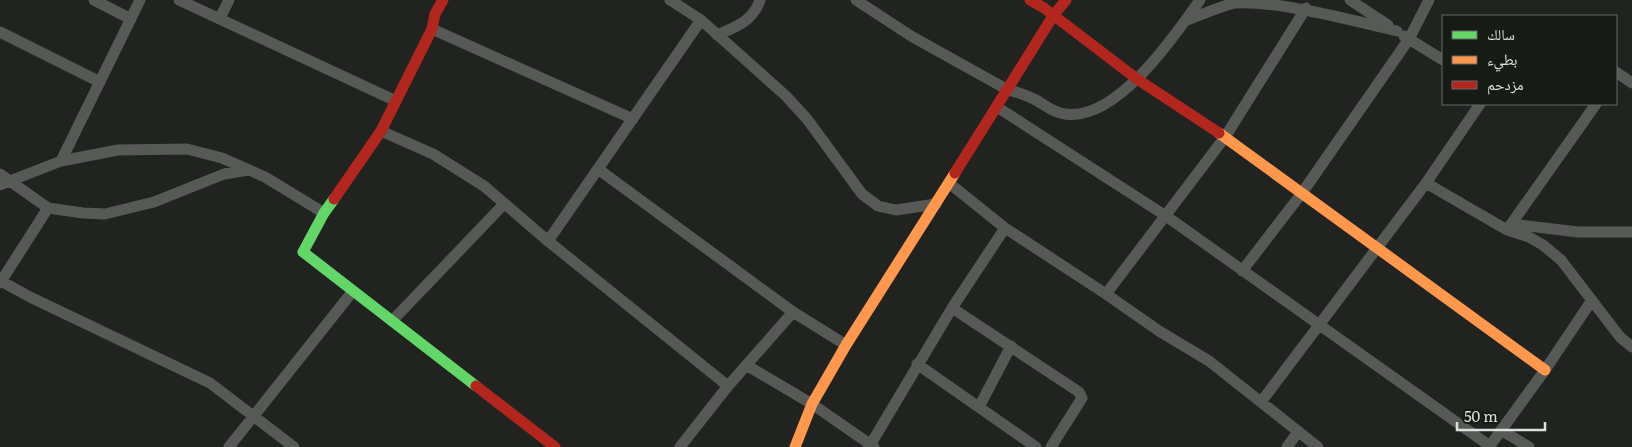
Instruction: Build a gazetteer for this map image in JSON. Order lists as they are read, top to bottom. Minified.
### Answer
{"legend":["سالك","بطيء","مزدحم"],"scale_bar":"50 m"}
